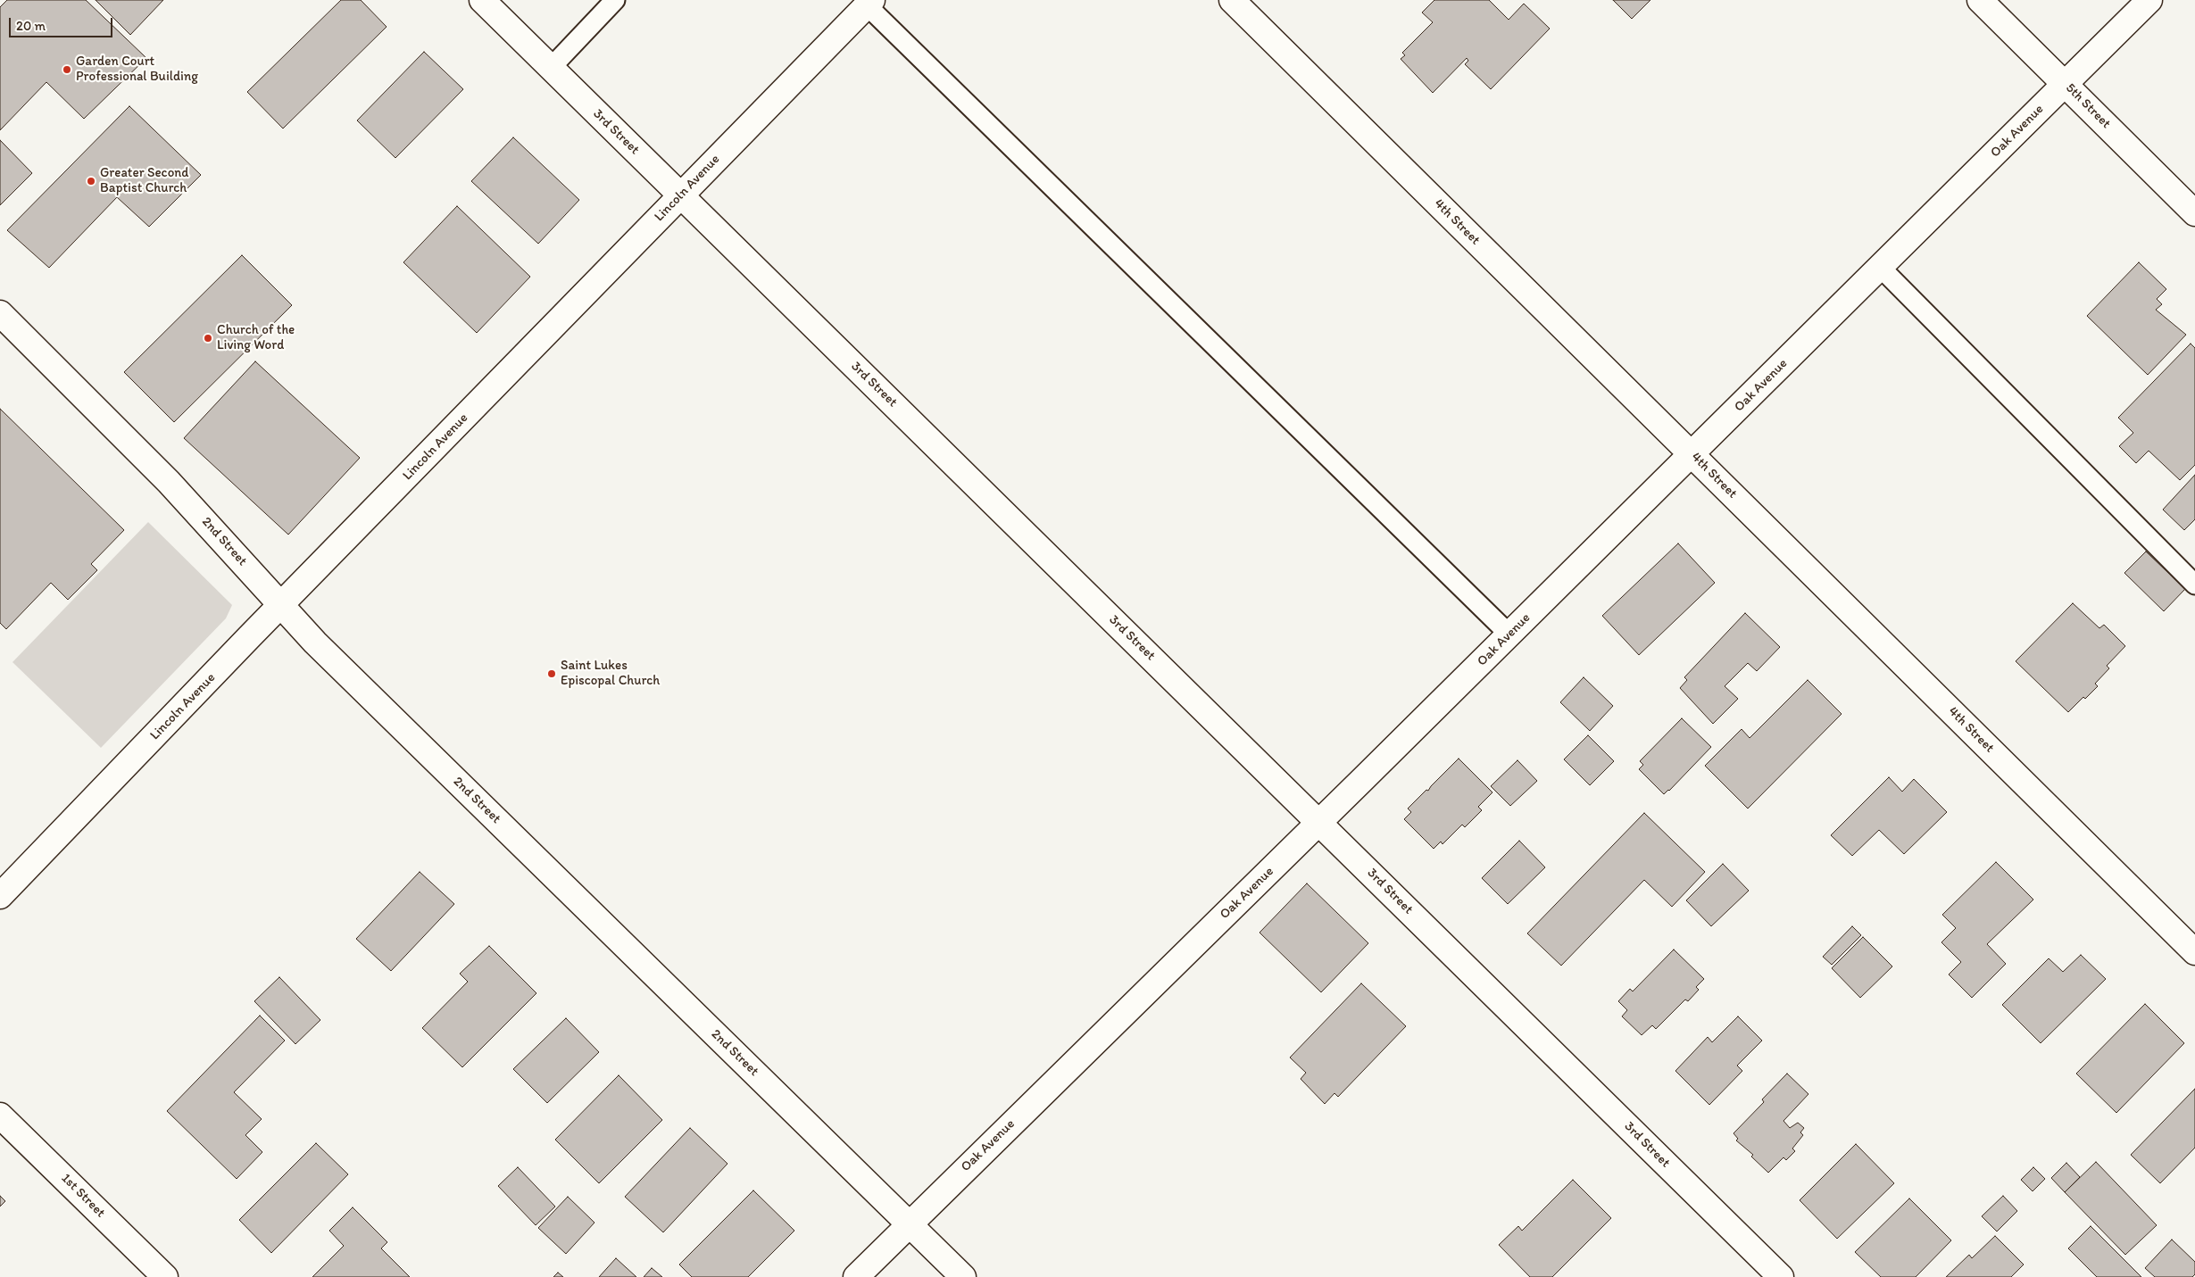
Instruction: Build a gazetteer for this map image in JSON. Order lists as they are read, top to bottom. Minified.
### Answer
{"streets":{"street":["5th Street","Oak Avenue","3rd Street","Lincoln Avenue","4th Street","2nd Street","1st Street"]},"crossings":[["5th Street","Oak Avenue"],["Oak Avenue","3rd Street"],["Oak Avenue","4th Street"],["Oak Avenue","2nd Street"],["3rd Street","Lincoln Avenue"],["Lincoln Avenue","2nd Street"]],"places":["Garden Court Professional Building","Greater Second Baptist Church","Church of the Living Word","Saint Lukes Episcopal Church"],"scale_bar":"20 m"}
